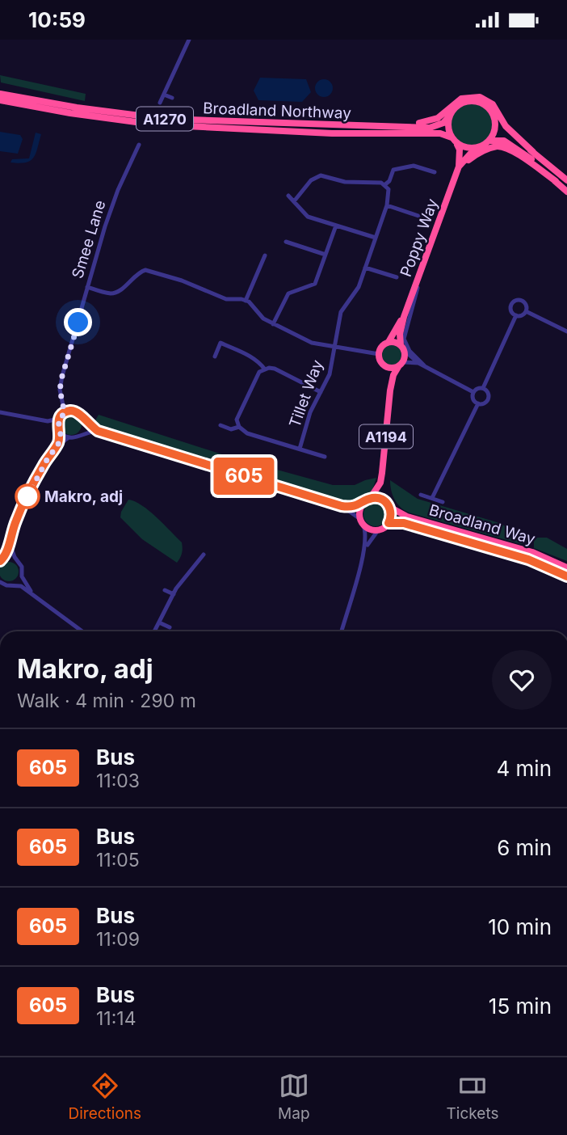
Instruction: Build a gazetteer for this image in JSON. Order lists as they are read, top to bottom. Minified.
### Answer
{"streets":{"highway":["Broadland Northway","A1270","Poppy Way","A1194","Broadland Way"],"street":["Smee Lane","Tillet Way"]},"crossings":[["Broadland Northway","Poppy Way"],["Poppy Way","A1194"],["A1194","Broadland Way"]],"places":["Makro, adj"],"lines":["bus line 605"],"page":{"status":"10:59","on_map":"605","heading":["Makro, adj","Walk · 4 min · 290 m"],"list":[{"mark":"605","name":"Bus","note":"11:03","value":"4 min"},{"mark":"605","name":"Bus","note":"11:05","value":"6 min"},{"mark":"605","name":"Bus","note":"11:09","value":"10 min"},{"mark":"605","name":"Bus","note":"11:14","value":"15 min"}],"tabs":["Directions","Map","Tickets"]}}
